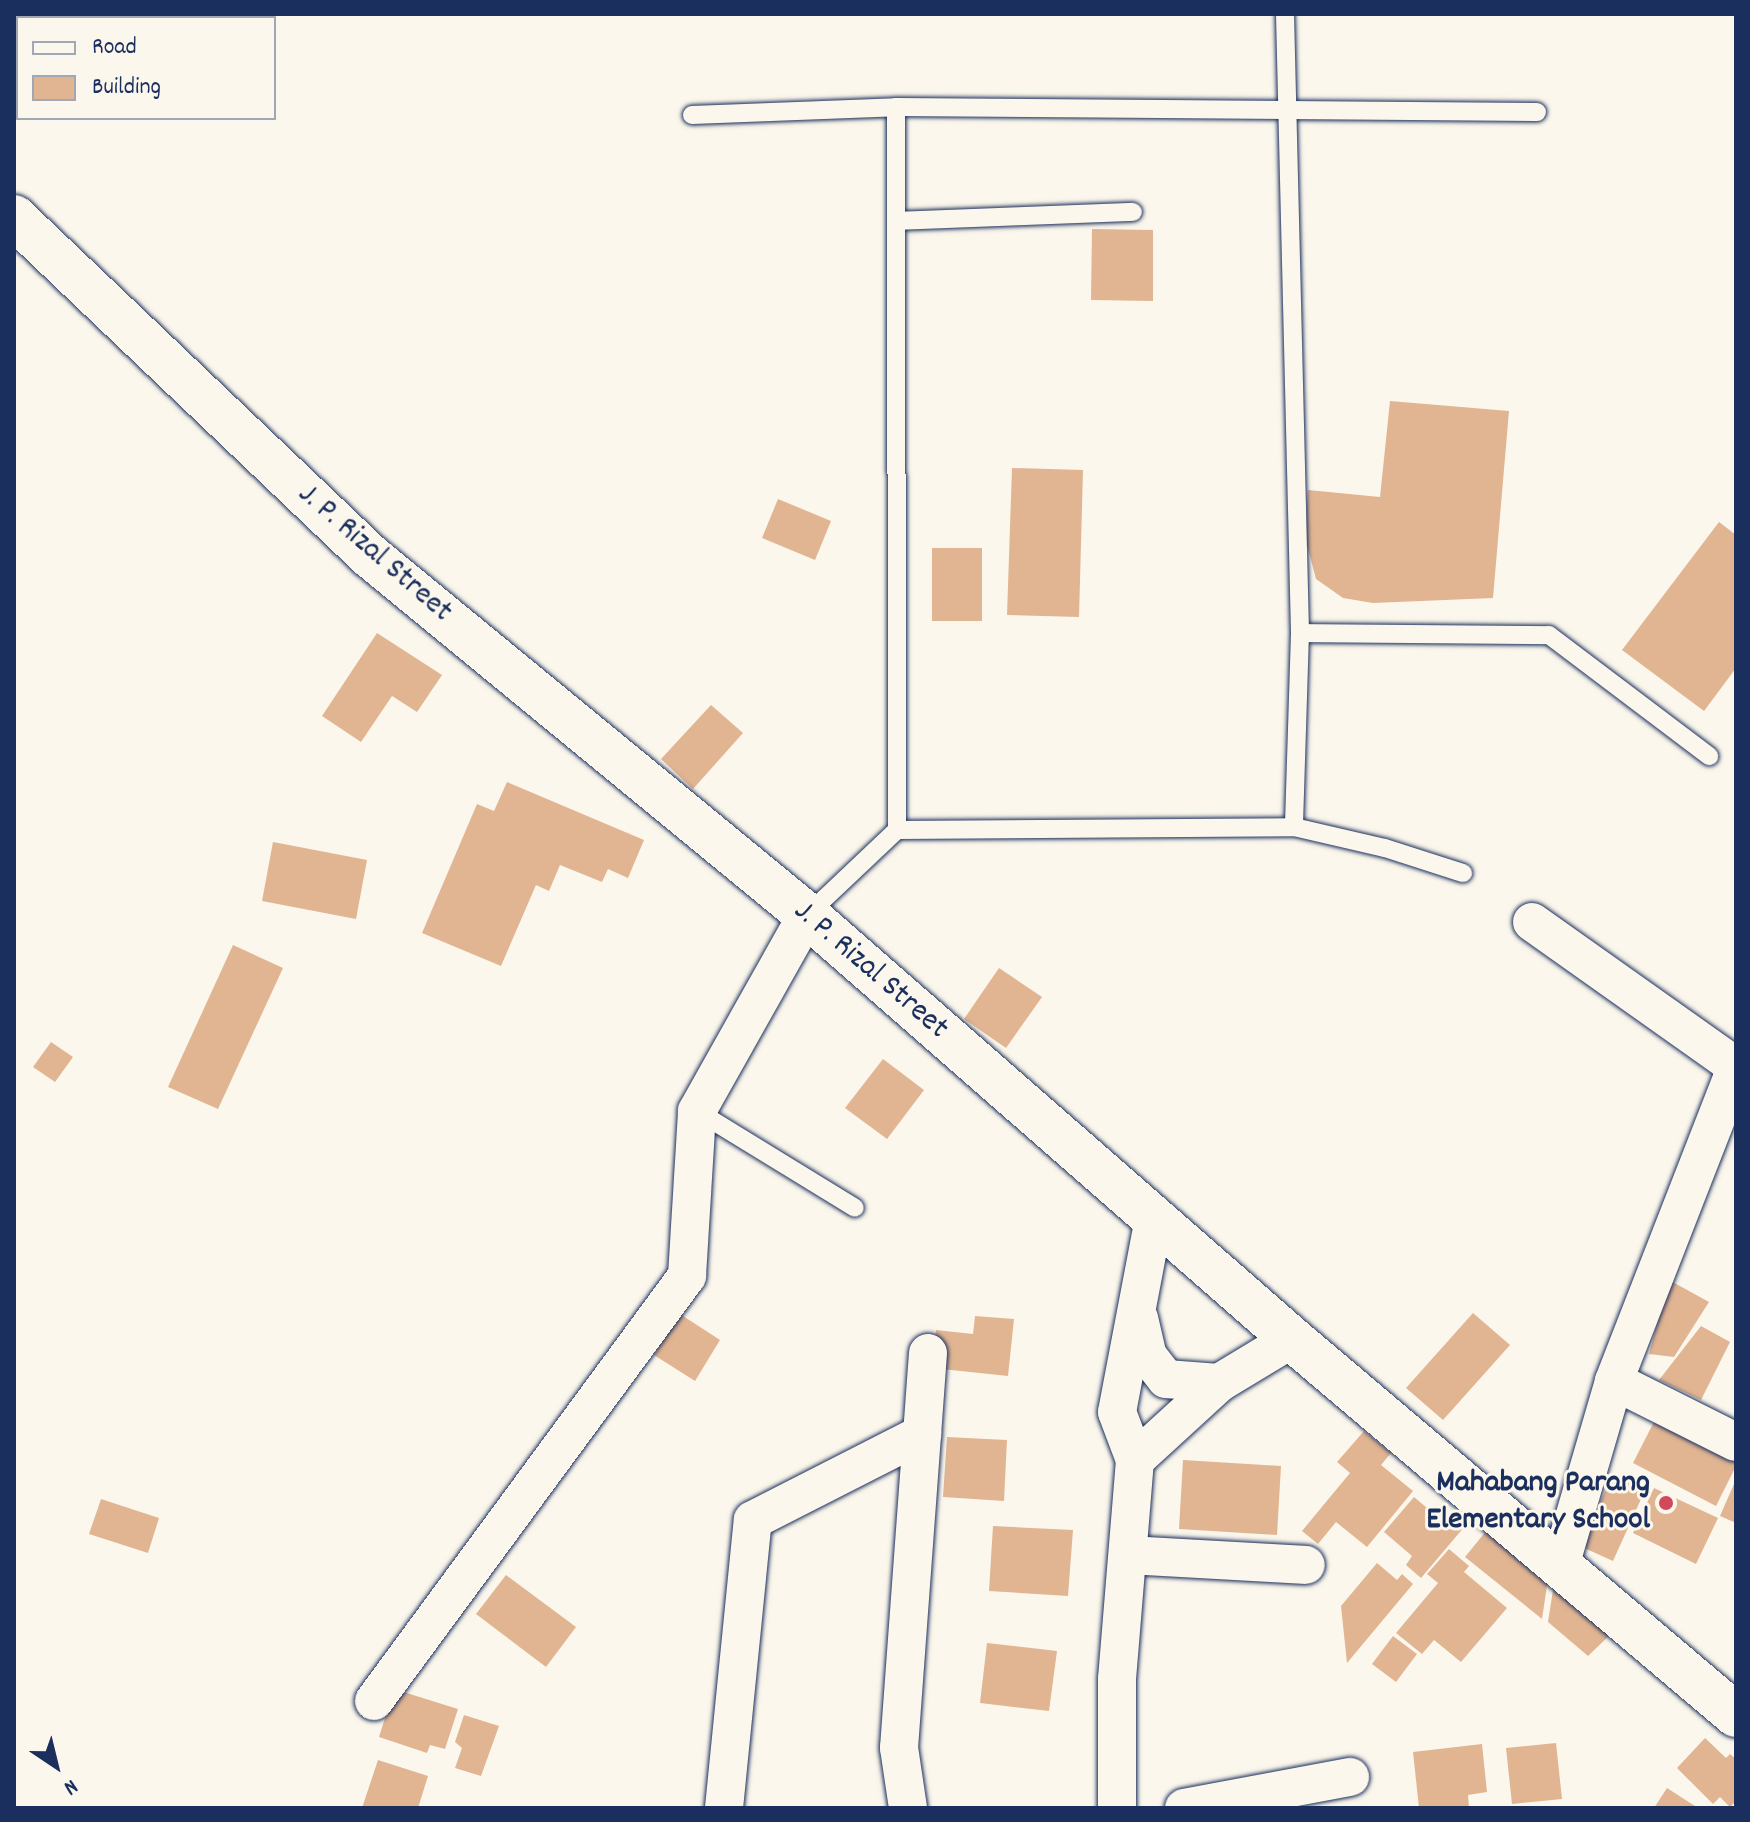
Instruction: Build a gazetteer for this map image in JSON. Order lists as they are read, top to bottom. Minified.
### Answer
{"streets":{"main road":["J. P. Rizal Street"]},"places":["Mahabang Parang Elementary School"],"legend":["Road","Building"],"north":"bottom right"}
